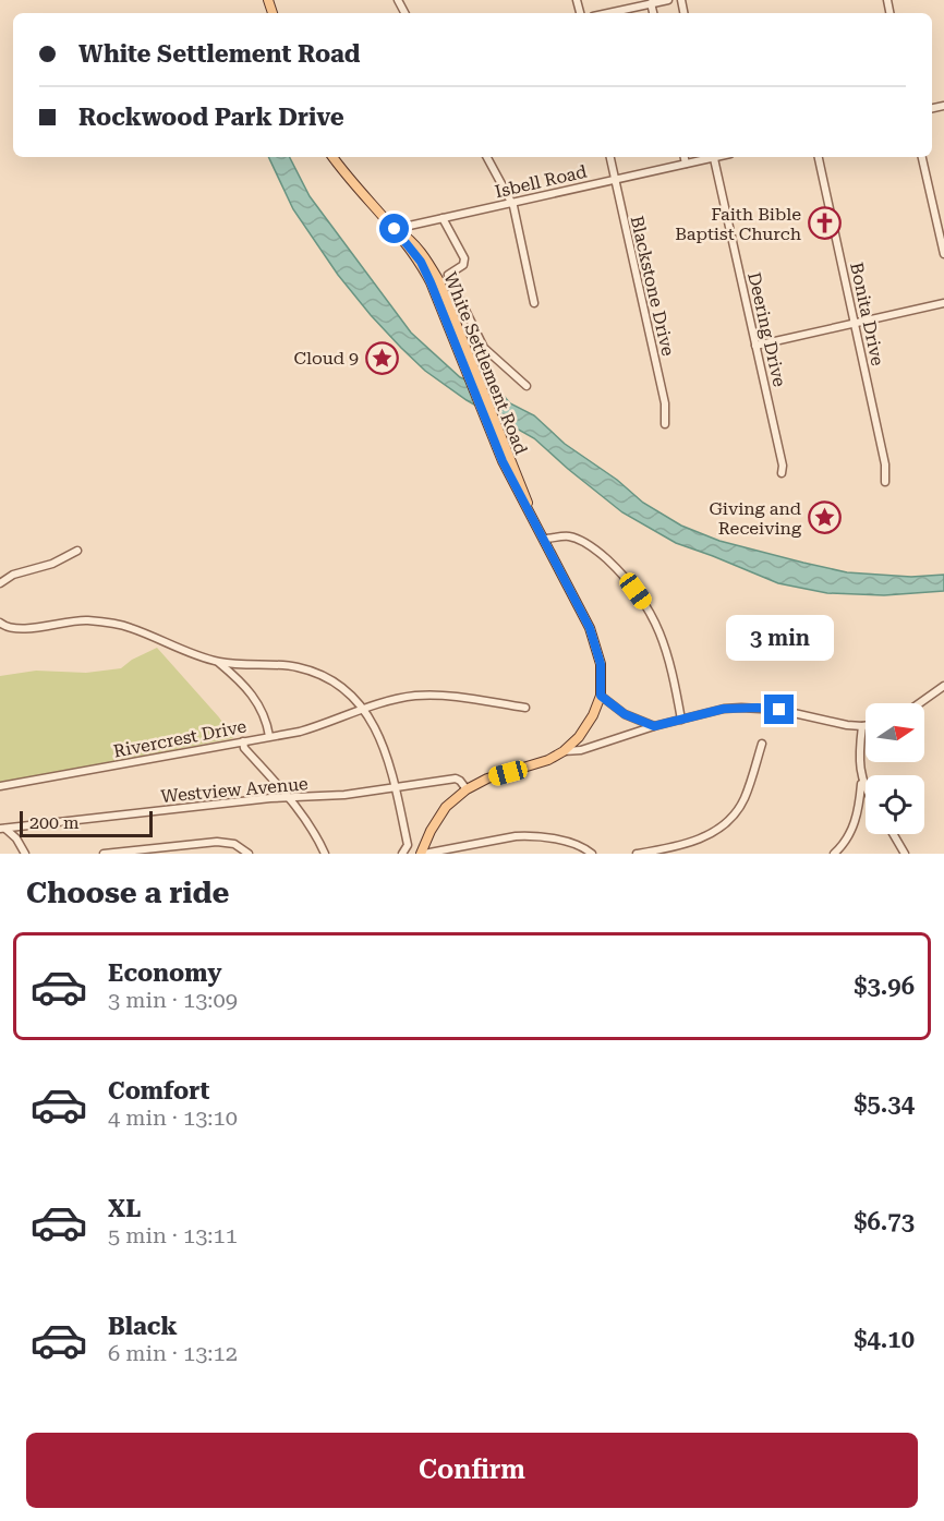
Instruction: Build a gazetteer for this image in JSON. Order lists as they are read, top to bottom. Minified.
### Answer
{"streets":{"main road":["White Settlement Road"],"street":["Isbell Road","Blackstone Drive","Bonita Drive","Deering Drive","Rivercrest Drive","Westview Avenue"]},"crossings":[["Isbell Road","Blackstone Drive"],["Isbell Road","White Settlement Road"],["White Settlement Road","Westview Avenue"]],"places":{"church":["Faith Bible Baptist Church"],"place":["Cloud 9","Giving and Receiving"]},"scale_bar":"200 m","north":"right","page":{"banner":["White Settlement Road","Rockwood Park Drive"],"bubble":"3 min","scale":"200 m","heading":"Choose a ride","list":[{"name":"Economy","note":"3 min · 13:09","value":"$3.96"},{"name":"Comfort","note":"4 min · 13:10","value":"$5.34"},{"name":"XL","note":"5 min · 13:11","value":"$6.73"},{"name":"Black","note":"6 min · 13:12","value":"$4.10"}],"buttons":"Confirm"}}
